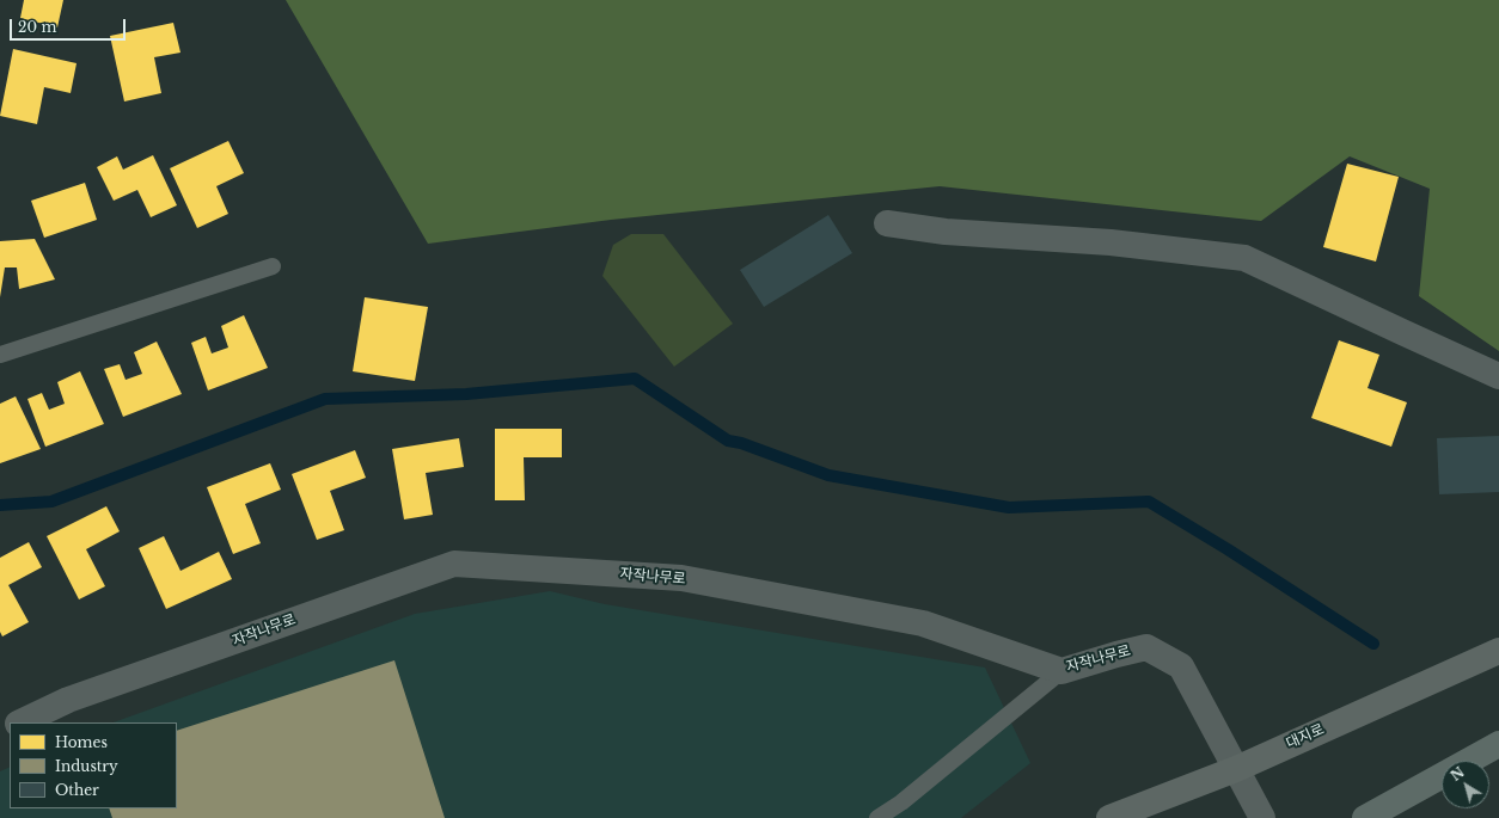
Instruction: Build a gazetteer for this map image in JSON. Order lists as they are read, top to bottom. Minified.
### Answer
{"streets":{"main road":["대지로"],"street":["자작나무로"]},"crossings":[["자작나무로","대지로"]],"legend":["Homes","Industry","Other"],"scale_bar":"20 m","north":"top left"}
